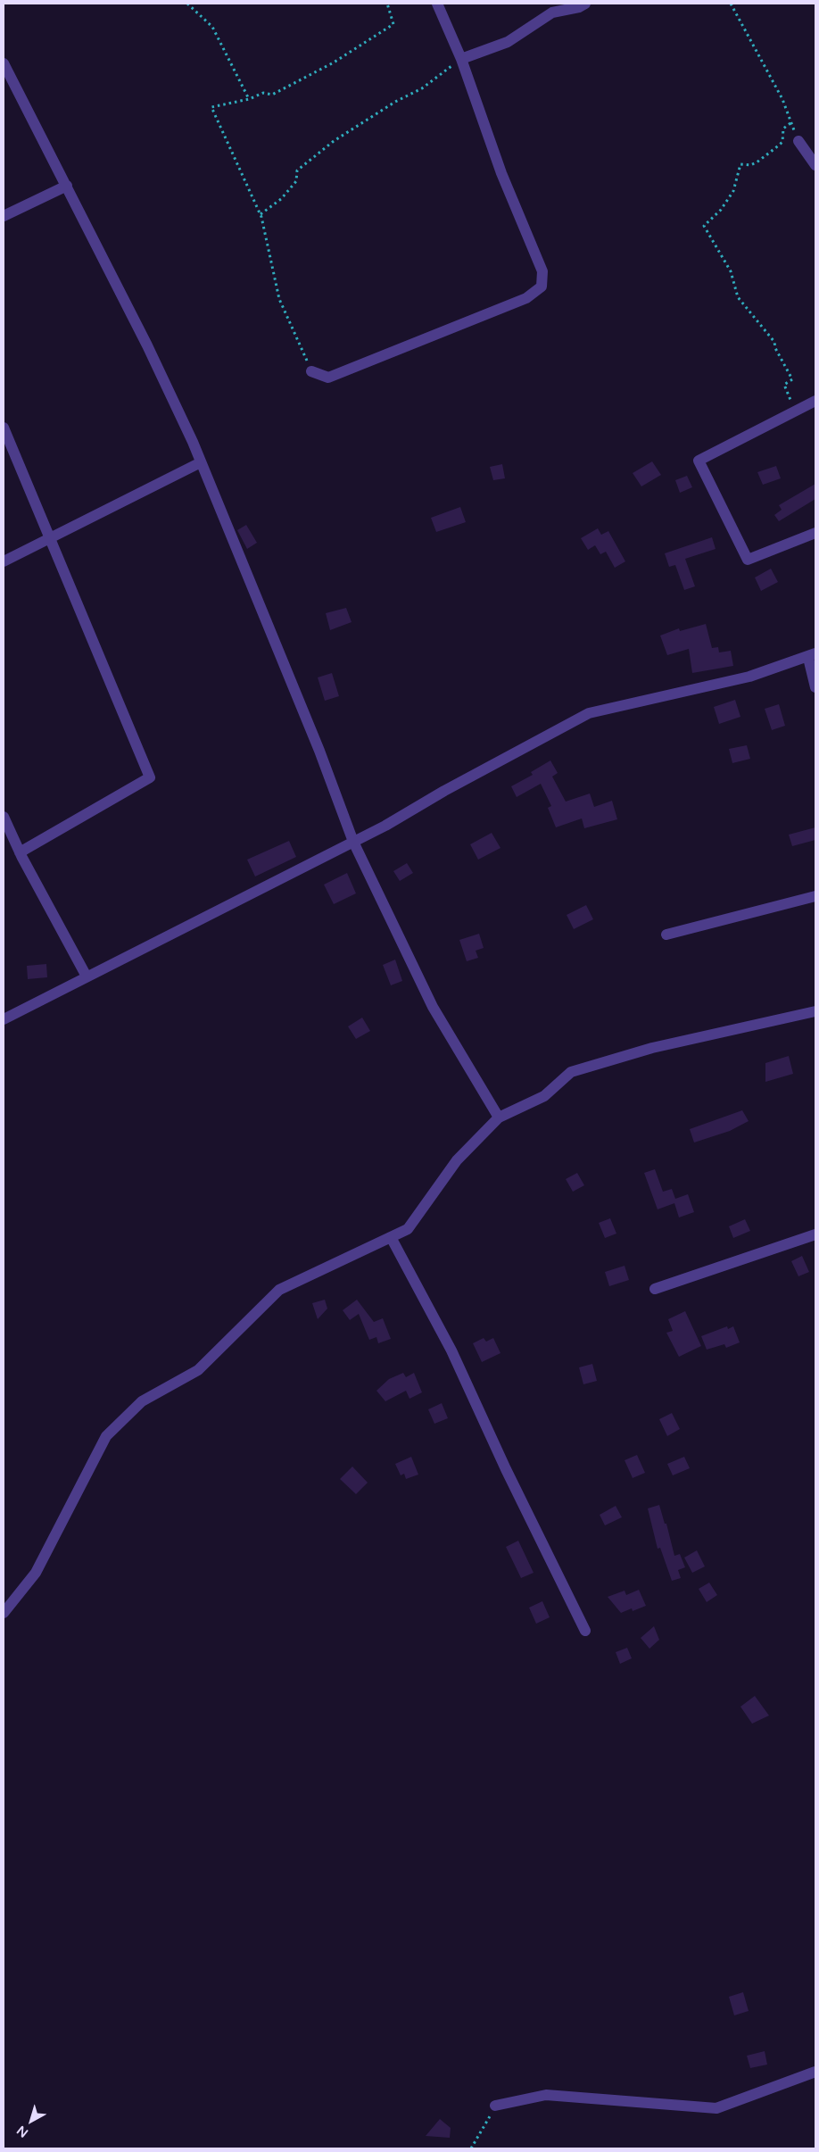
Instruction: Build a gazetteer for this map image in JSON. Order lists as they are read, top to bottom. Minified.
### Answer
{"north":"bottom left"}
